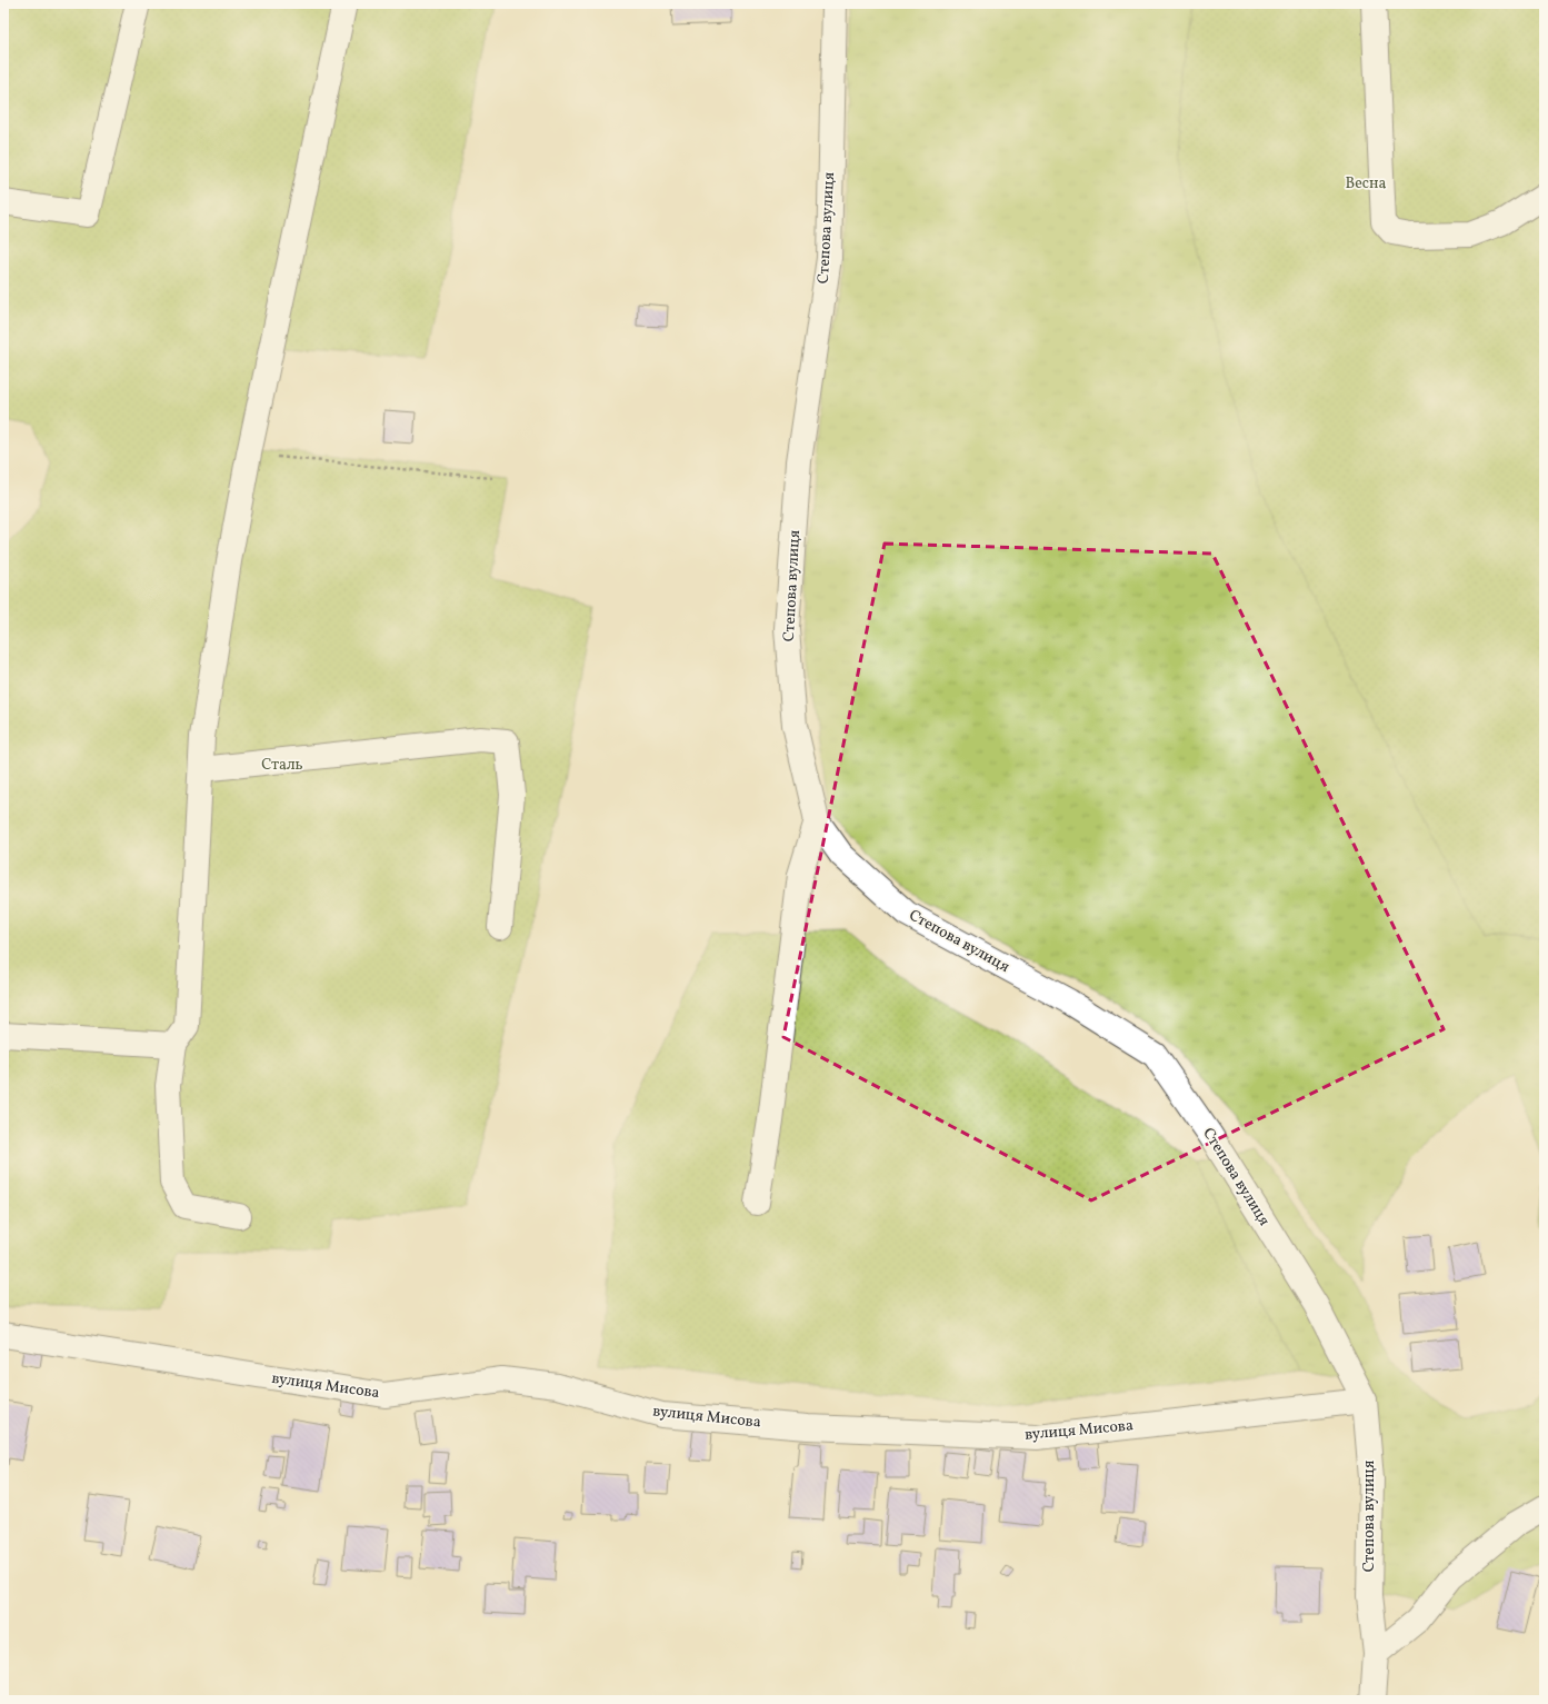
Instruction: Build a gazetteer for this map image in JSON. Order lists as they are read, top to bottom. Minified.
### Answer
{"streets":{"street":["Степова вулиця","вулиця Мисова"]},"crossings":[["Степова вулиця","вулиця Мисова"]],"parks":["Весна","Сталь"]}
